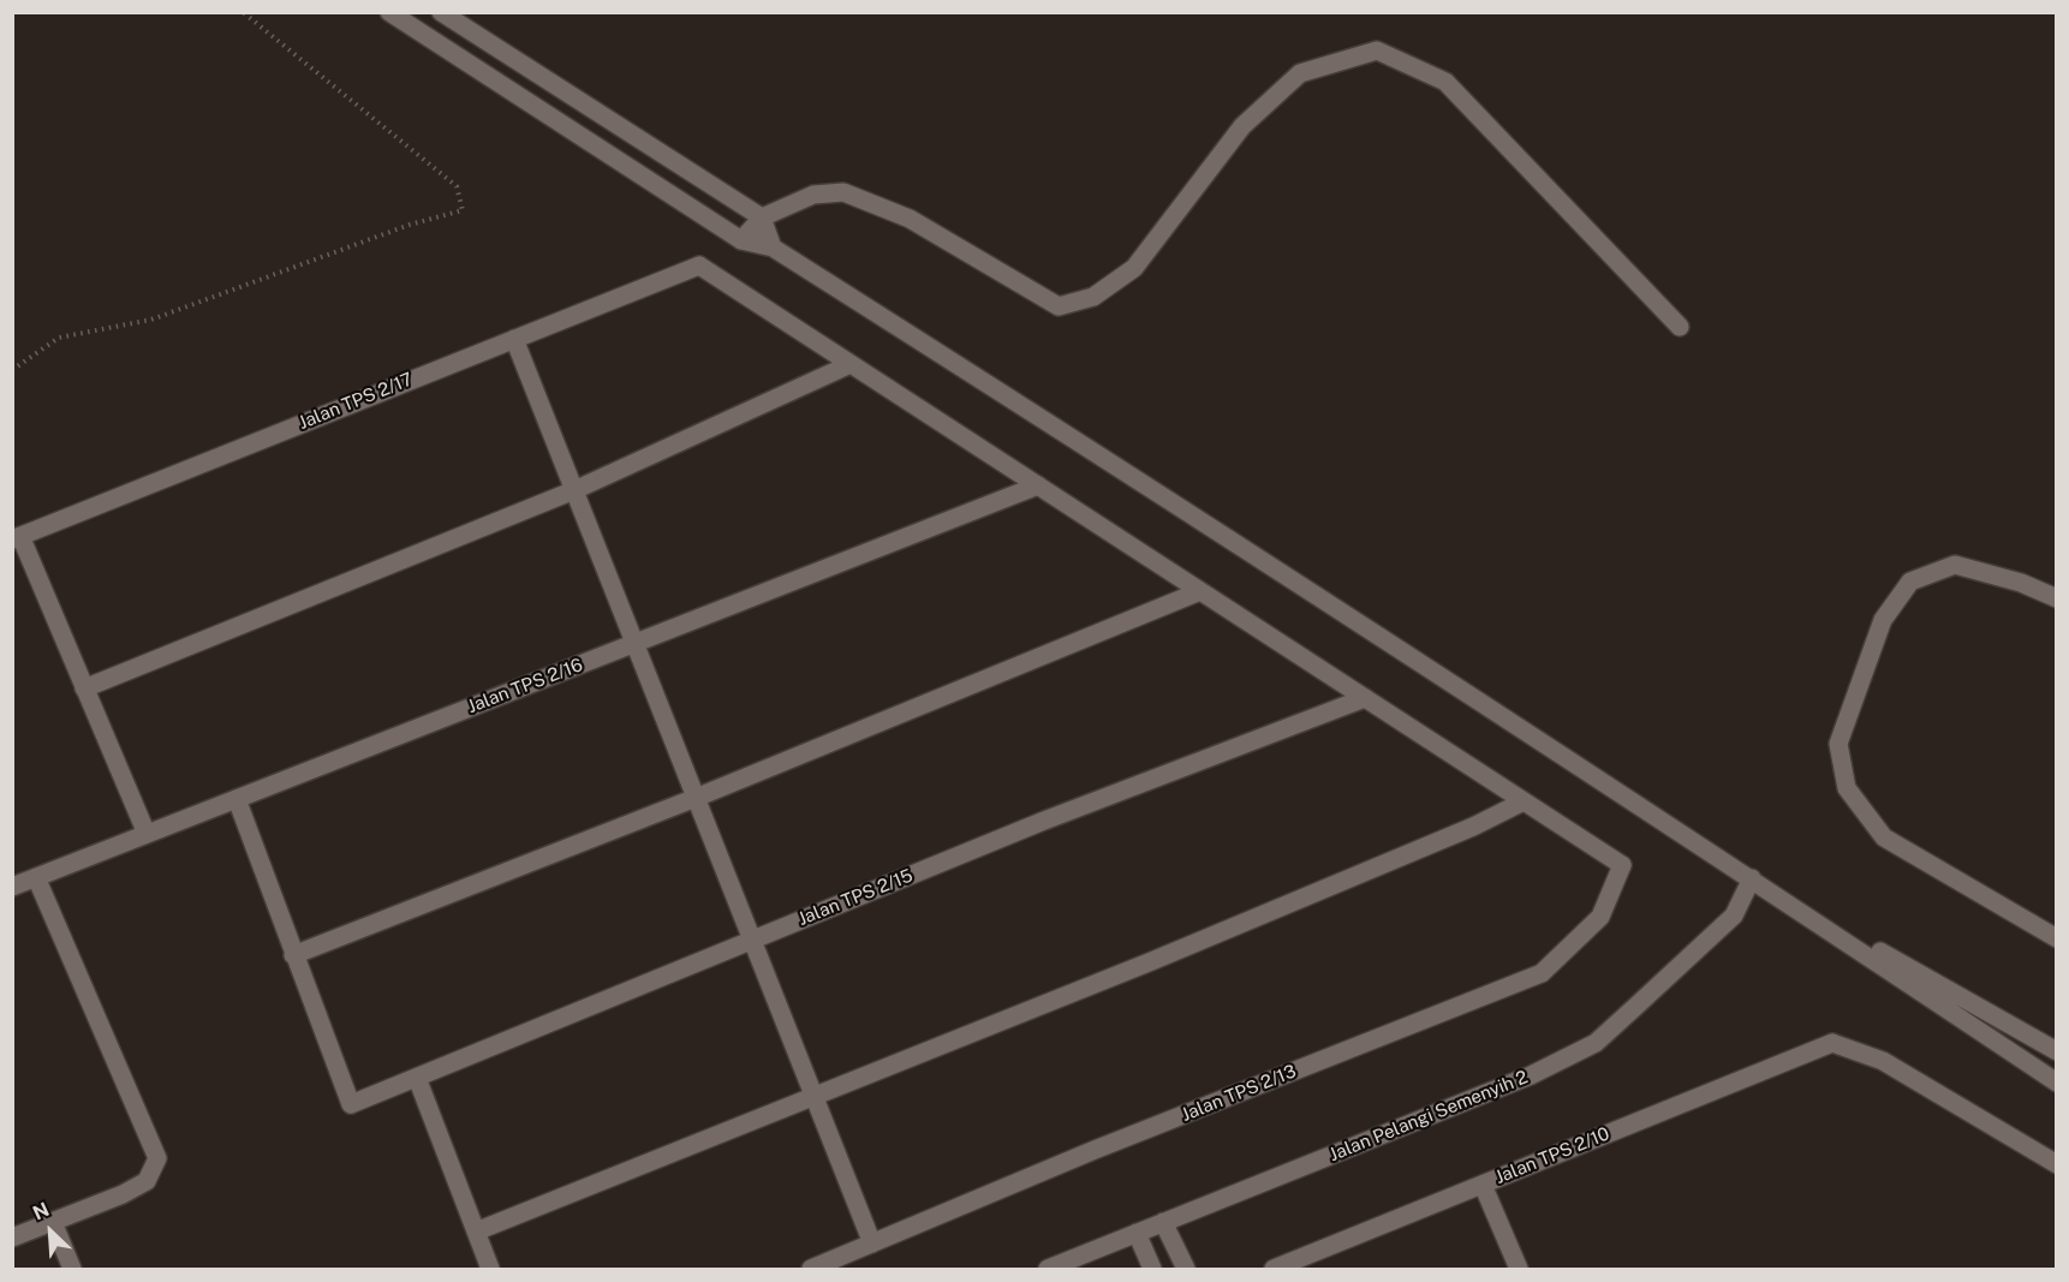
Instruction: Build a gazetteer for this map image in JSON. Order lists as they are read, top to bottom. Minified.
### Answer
{"streets":{"street":["Jalan TPS 2/17","Jalan TPS 2/16","Jalan TPS 2/15","Jalan TPS 2/13","Jalan Pelangi Semenyih 2","Jalan TPS 2/10"]},"north":"top left"}
